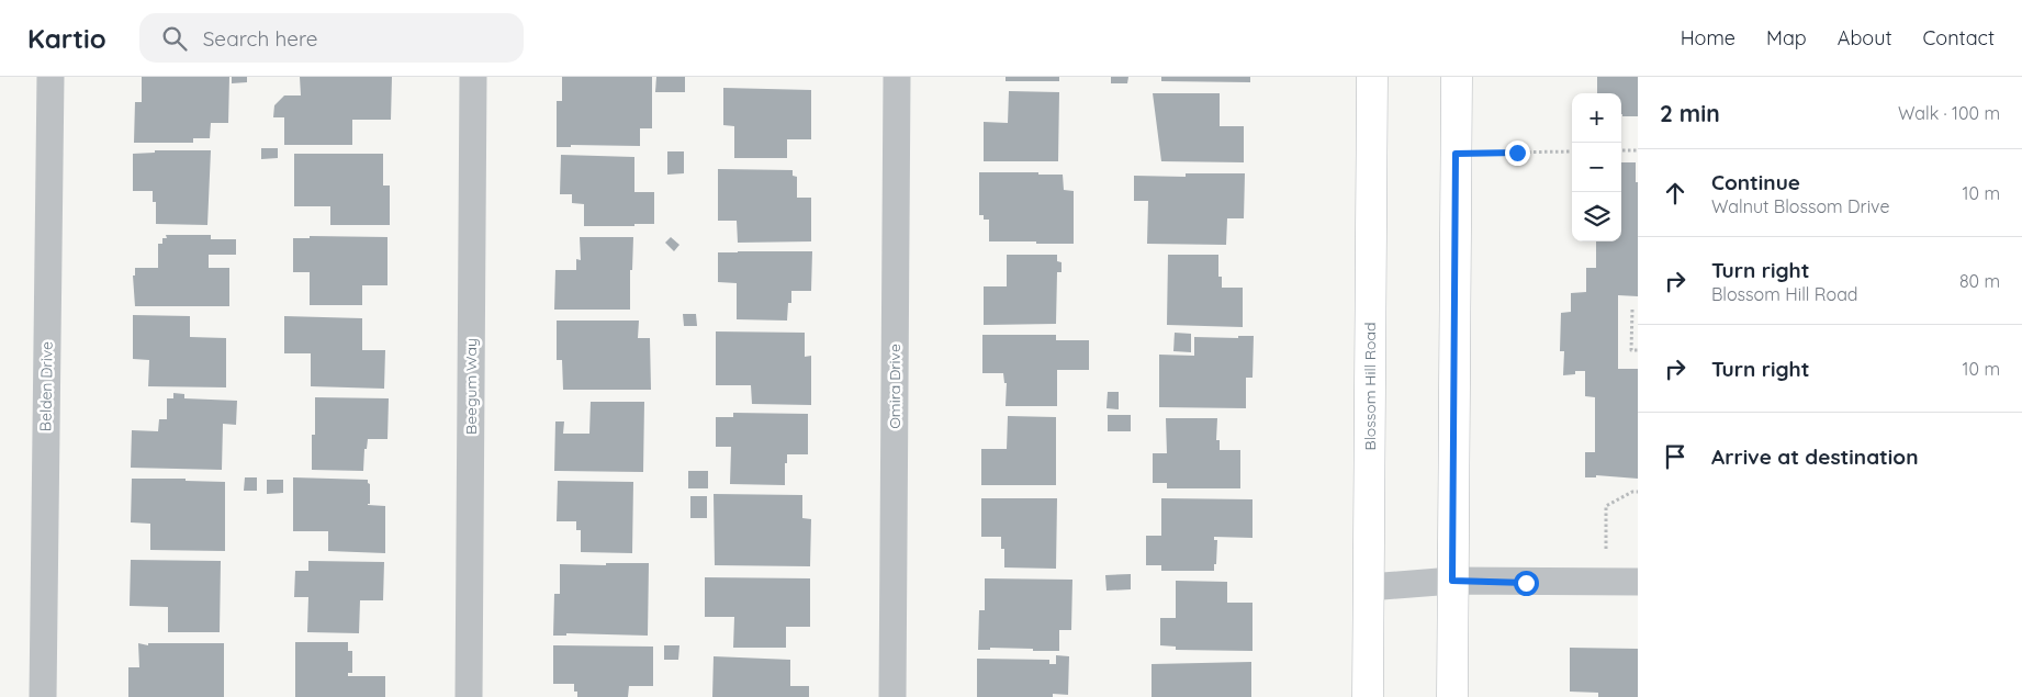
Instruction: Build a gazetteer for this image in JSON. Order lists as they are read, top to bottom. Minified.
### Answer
{"streets":{"main road":["Blossom Hill Road"],"street":["Belden Drive","Beegum Way","Omira Drive"]},"page":{"header":"Kartio","search":"Search here","nav":["Home","Map","About","Contact"],"heading":["2 min","Walk · 100 m"],"map_buttons":["+","−"],"list":[["Continue","Walnut Blossom Drive","10 m"],["Turn right","Blossom Hill Road","80 m"],["Turn right","10 m"],"Arrive at destination"]}}
